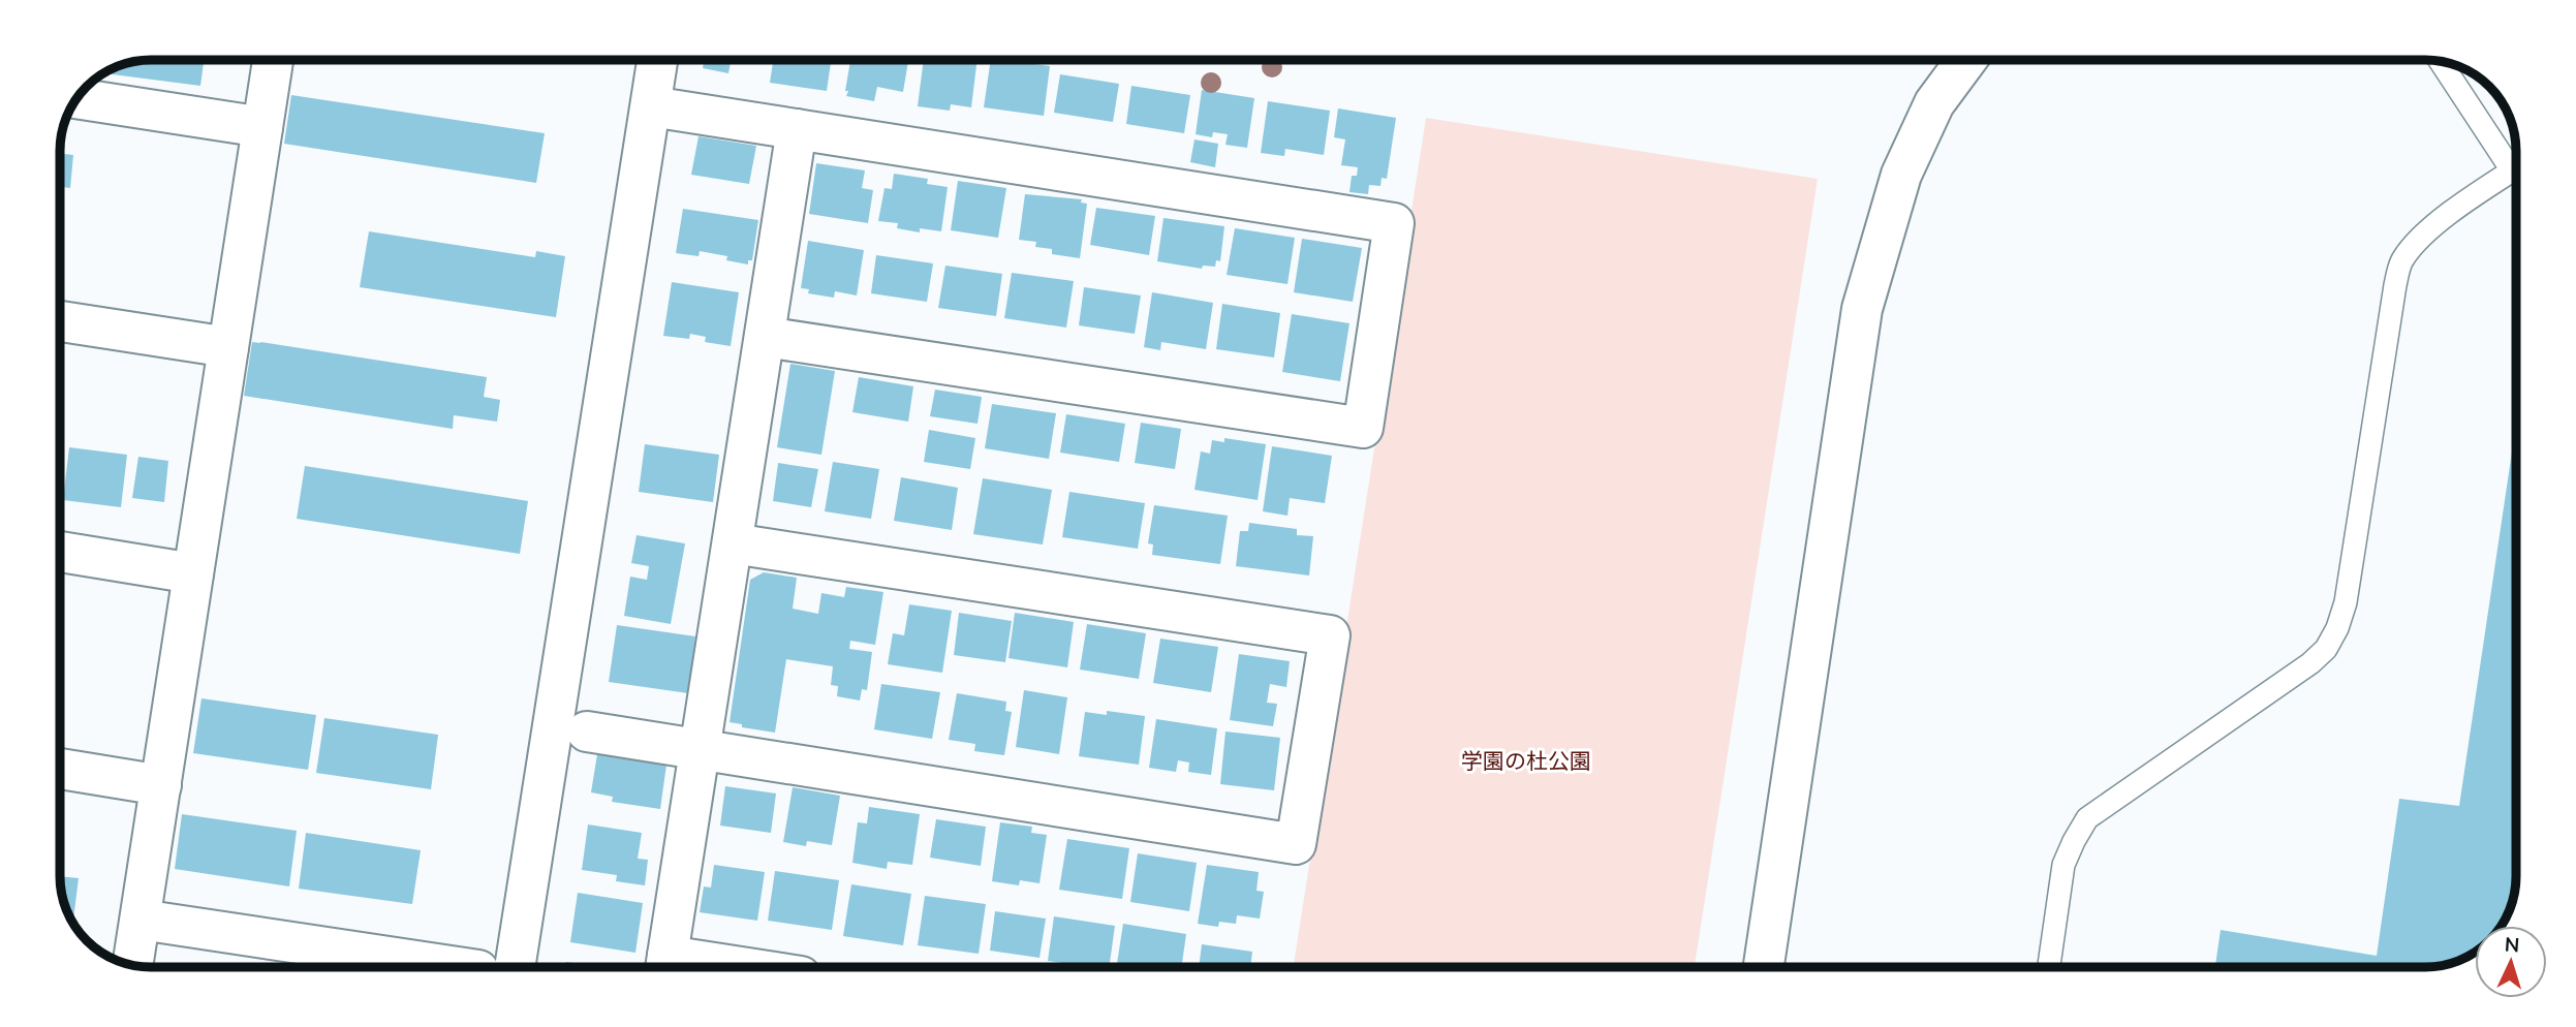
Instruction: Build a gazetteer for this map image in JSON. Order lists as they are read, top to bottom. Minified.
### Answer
{"parks":["学園の杜公園"],"north":"top"}
